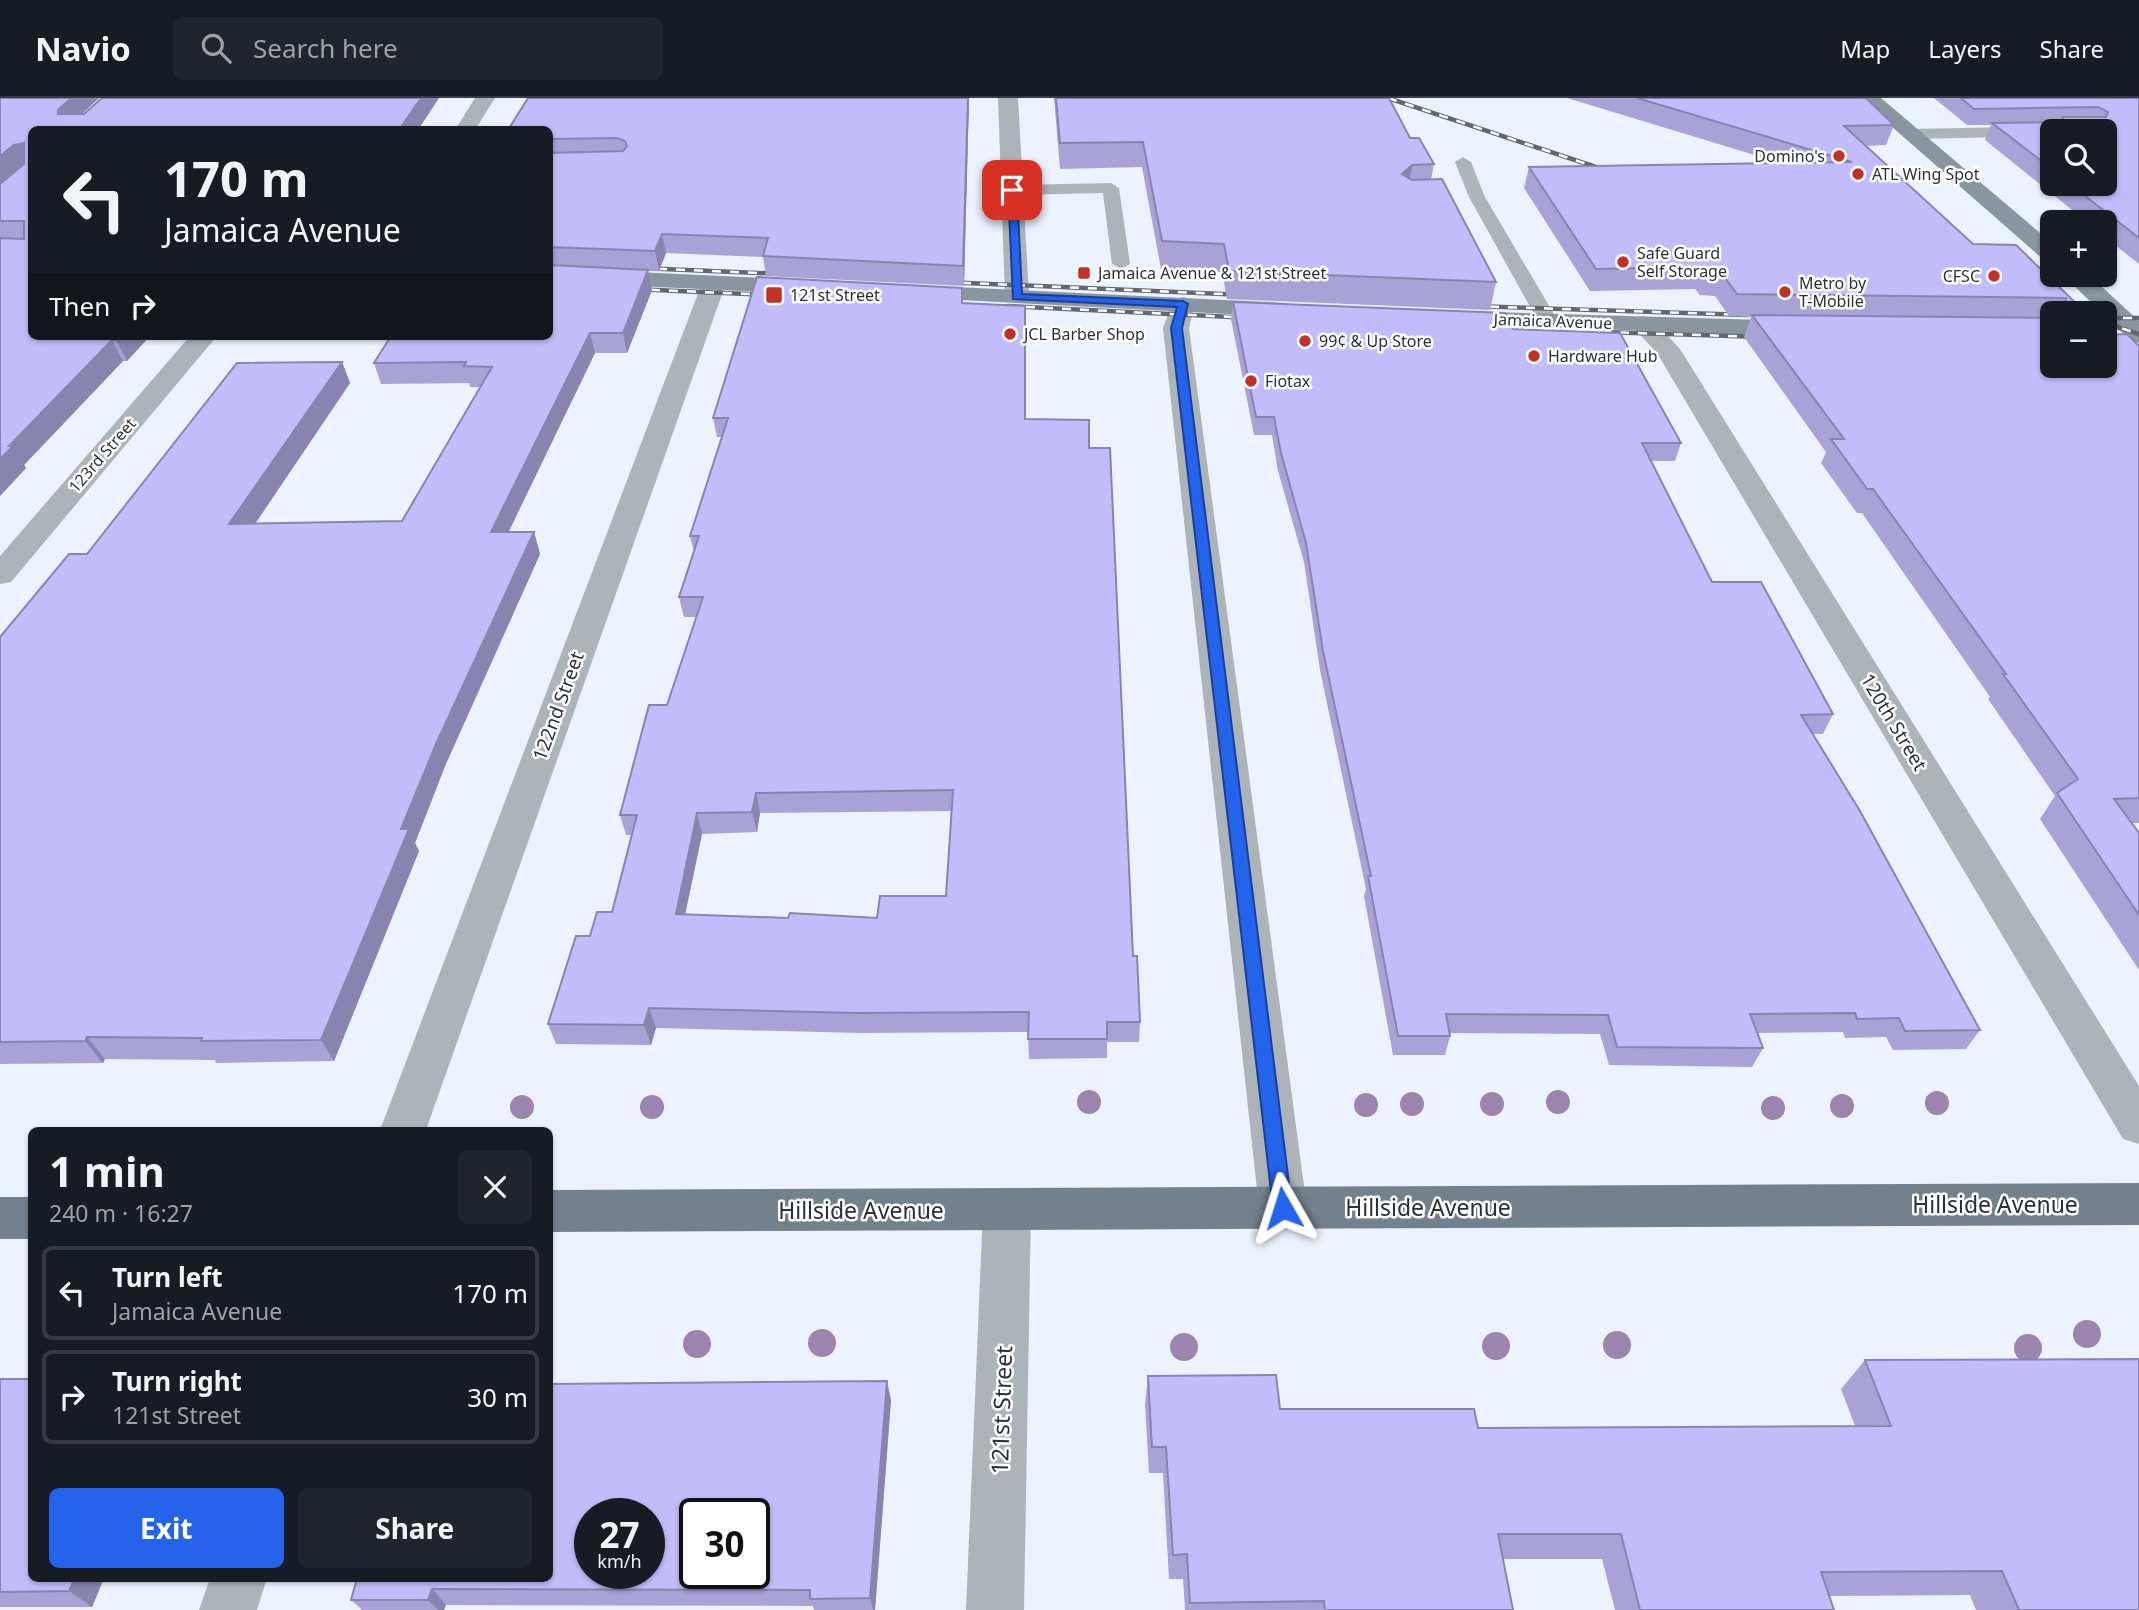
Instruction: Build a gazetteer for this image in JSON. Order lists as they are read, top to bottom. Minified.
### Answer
{"streets":{"main road":["Jamaica Avenue","Hillside Avenue"],"street":["123rd Street","122nd Street","120th Street","121st Street"]},"crossings":[["Jamaica Avenue","120th Street"],["Hillside Avenue","121st Street"]],"places":{"other":["Domino's","ATL Wing Spot","Safe Guard Self Storage","CFSC","Metro by T-Mobile","JCL Barber Shop","99¢ & Up Store","Hardware Hub","Fiotax"],"transit":["Jamaica Avenue & 121st Street","121st Street"]},"page":{"header":"Navio","search":"Search here","nav":["Map","Layers","Share"],"map_buttons":["+","−"],"turn":["170 m","Jamaica Avenue"],"then":"Then","heading":["1 min","240 m · 16:27"],"list":[{"name":"Turn left","note":"Jamaica Avenue","value":"170 m"},{"name":"Turn right","note":"121st Street","value":"30 m"}],"buttons":["Exit","Share"],"speed":"27 km/h","limit":"30"}}
